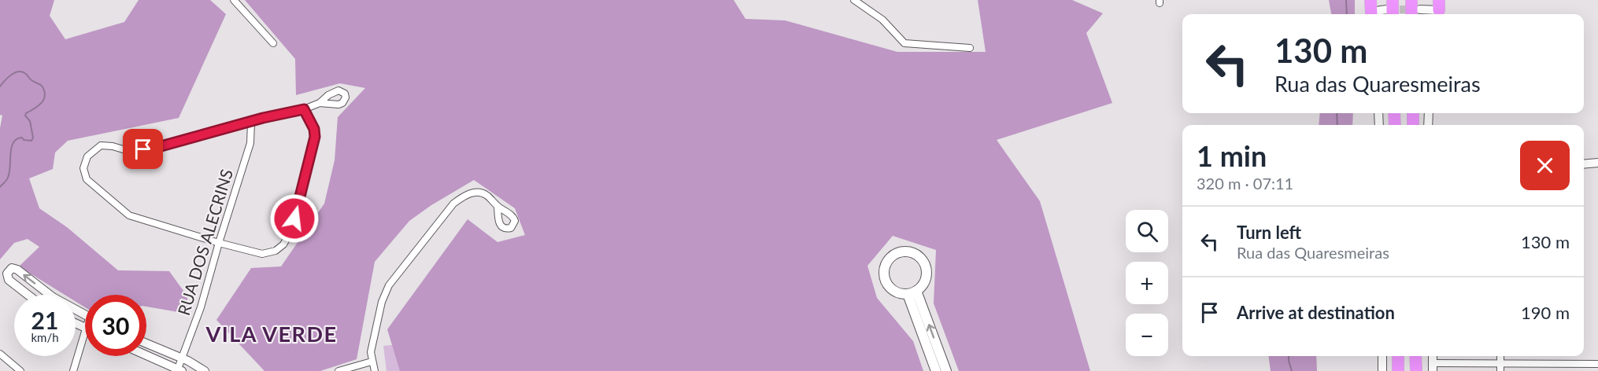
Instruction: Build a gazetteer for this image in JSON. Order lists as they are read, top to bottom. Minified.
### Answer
{"streets":{"street":["RUA DOS ALECRINS"]},"districts":["VILA VERDE"],"page":{"turn":["130 m","Rua das Quaresmeiras"],"heading":["1 min","320 m · 07:11"],"list":[{"name":"Turn left","note":"Rua das Quaresmeiras","value":"130 m"},{"name":"Arrive at destination","value":"190 m"}],"map_buttons":["+","−"],"speed":"21 km/h","limit":"30"}}
